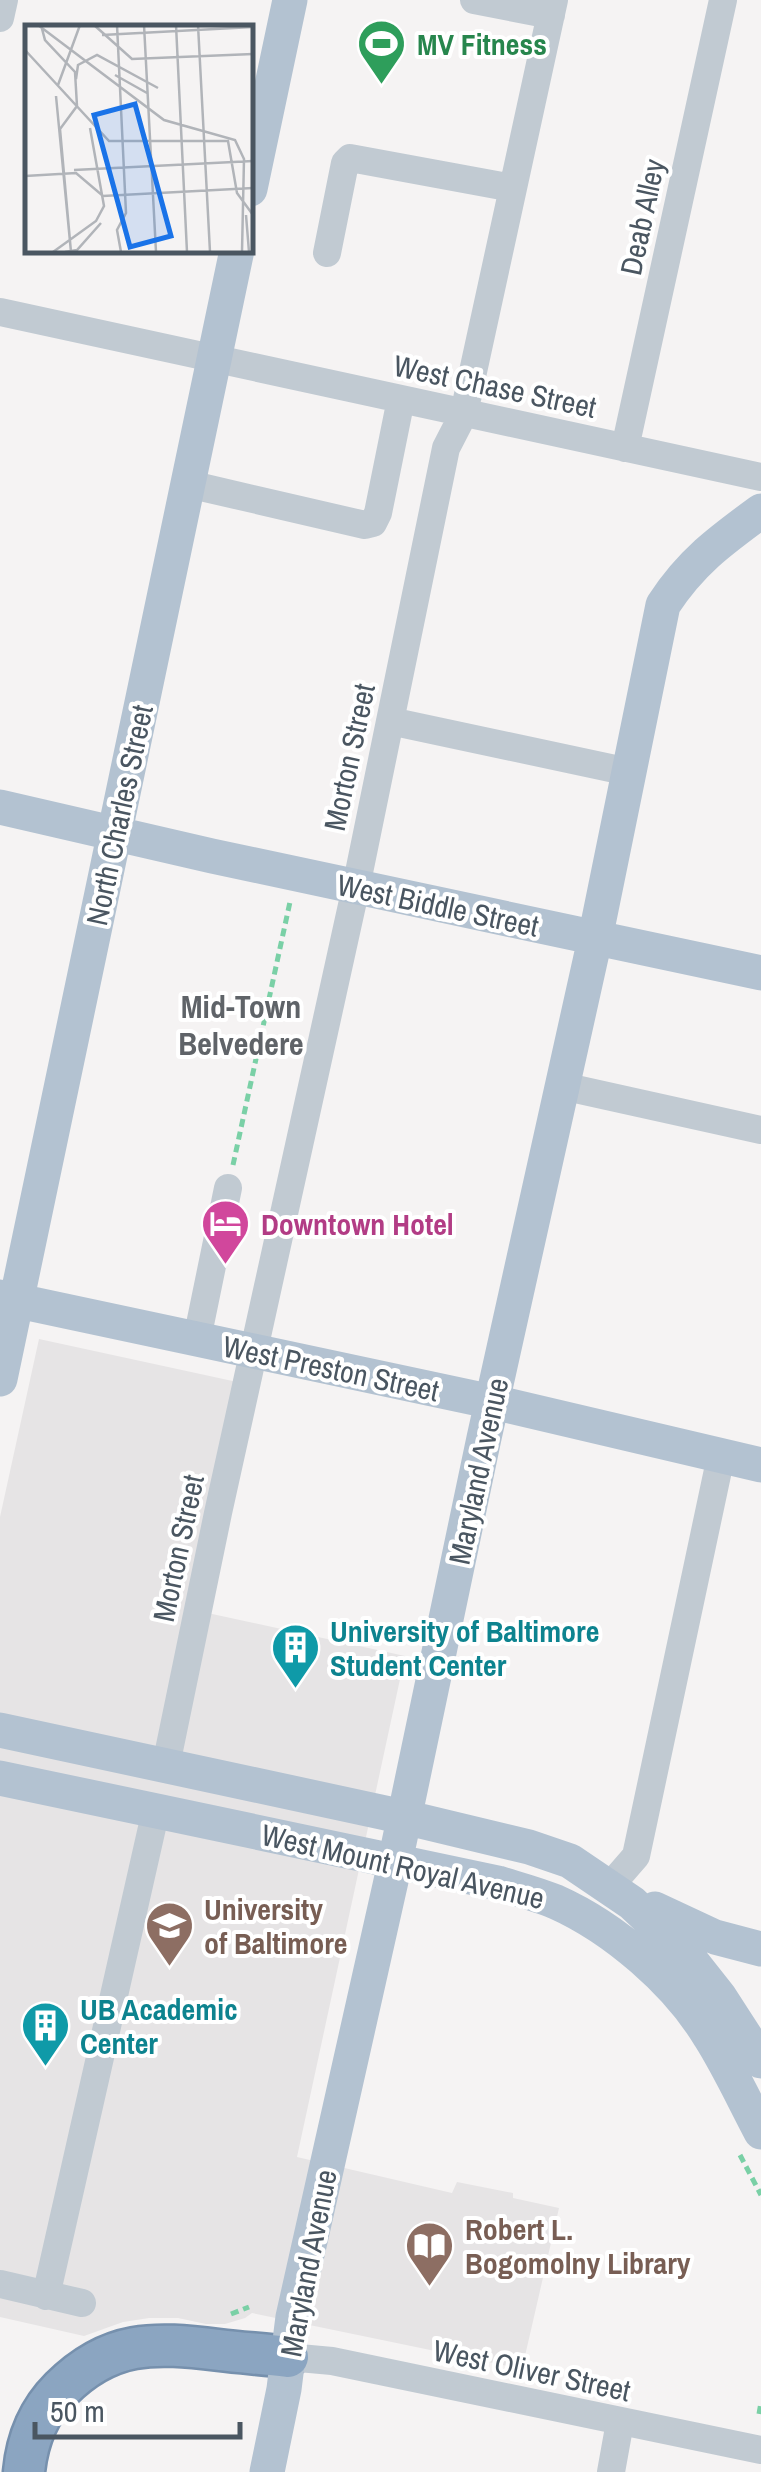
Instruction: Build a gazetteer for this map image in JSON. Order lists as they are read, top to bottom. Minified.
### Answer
{"streets":{"main road":["North Charles Street","West Biddle Street","West Preston Street","Maryland Avenue","West Mount Royal Avenue"],"street":["Deab Alley","West Chase Street","Morton Street","West Oliver Street"]},"crossings":[["Deab Alley","West Chase Street"],["West Chase Street","Morton Street"],["West Chase Street","North Charles Street"],["Morton Street","West Biddle Street"],["Morton Street","West Preston Street"],["Morton Street","West Mount Royal Avenue"],["North Charles Street","West Biddle Street"],["North Charles Street","West Preston Street"],["West Biddle Street","Maryland Avenue"],["West Preston Street","Maryland Avenue"],["Maryland Avenue","West Mount Royal Avenue"],["Maryland Avenue","West Oliver Street"]],"districts":["Mid-Town Belvedere"],"places":{"sports":["MV Fitness"],"hotel":["Downtown Hotel"],"building":["University of Baltimore Student Center","UB Academic Center"],"school or university":["University of Baltimore"],"library":["Robert L. Bogomolny Library"]},"scale_bar":"50 m"}
